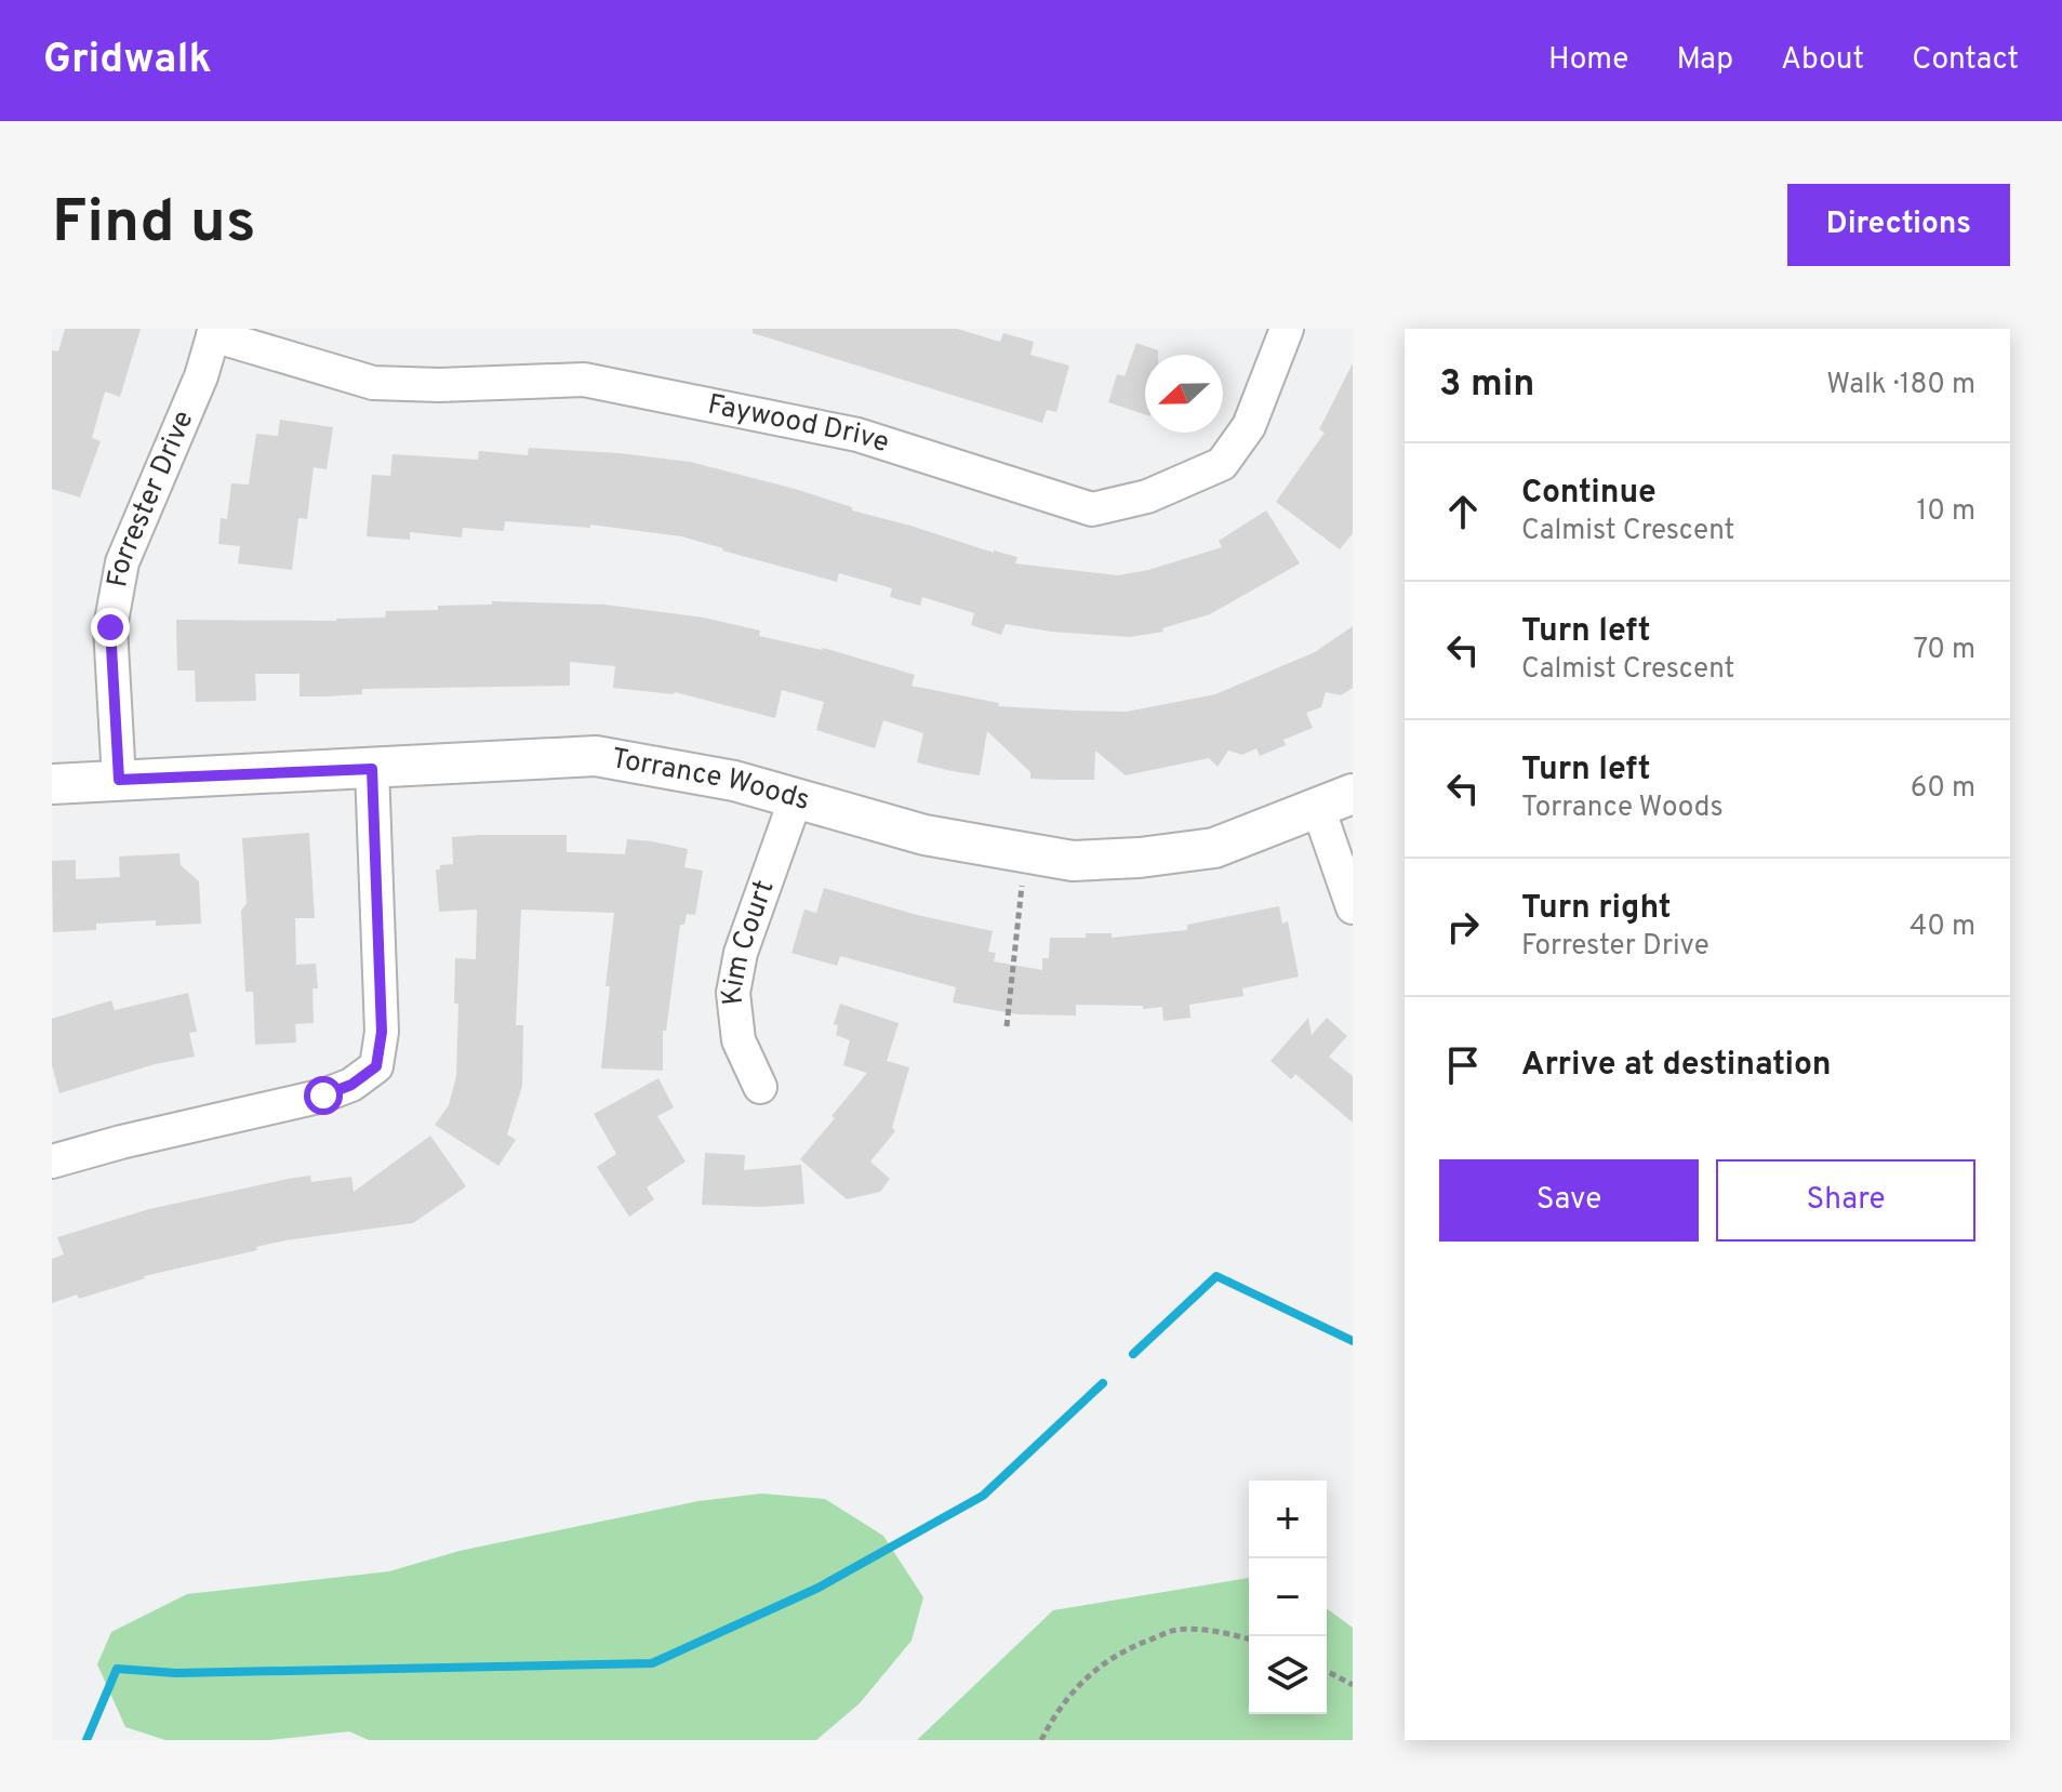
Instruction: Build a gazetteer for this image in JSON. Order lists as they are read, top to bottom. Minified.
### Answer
{"streets":{"street":["Faywood Drive","Forrester Drive","Torrance Woods","Kim Court"]},"crossings":[["Faywood Drive","Forrester Drive"],["Forrester Drive","Torrance Woods"],["Torrance Woods","Kim Court"]],"north":"left","page":{"header":"Gridwalk","nav":["Home","Map","About","Contact"],"buttons":["Directions",["Save","Share"]],"title":"Find us","heading":["3 min","Walk · 180 m"],"list":[["Continue","Calmist Crescent","10 m"],["Turn left","Calmist Crescent","70 m"],["Turn left","Torrance Woods","60 m"],["Turn right","Forrester Drive","40 m"],"Arrive at destination"],"map_buttons":["+","−"]}}
